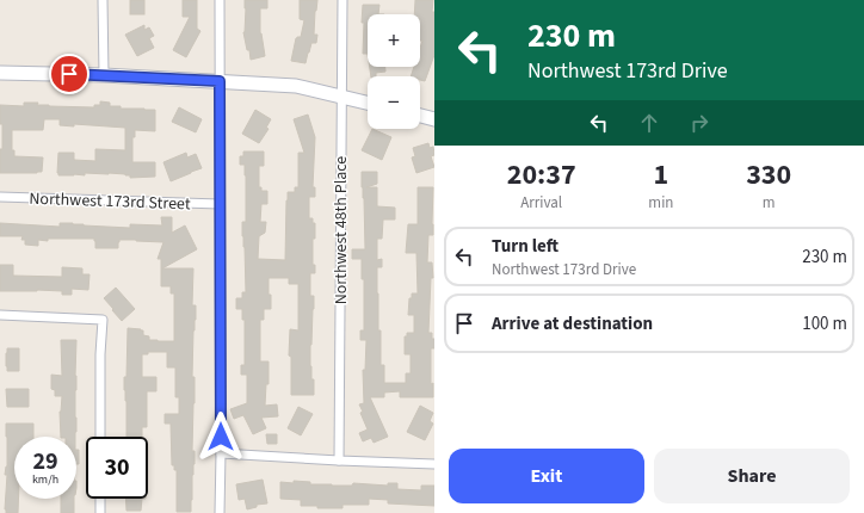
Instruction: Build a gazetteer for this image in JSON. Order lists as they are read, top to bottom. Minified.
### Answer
{"streets":{"street":["Northwest 173rd Street","Northwest 48th Place"]},"page":{"turn":["230 m","Northwest 173rd Drive"],"map_buttons":["+","−"],"eta":["20:37","Arrival","1","min","330","m"],"list":[{"name":"Turn left","note":"Northwest 173rd Drive","value":"230 m"},{"name":"Arrive at destination","value":"100 m"}],"speed":"29 km/h","limit":"30","buttons":["Exit","Share"]}}
